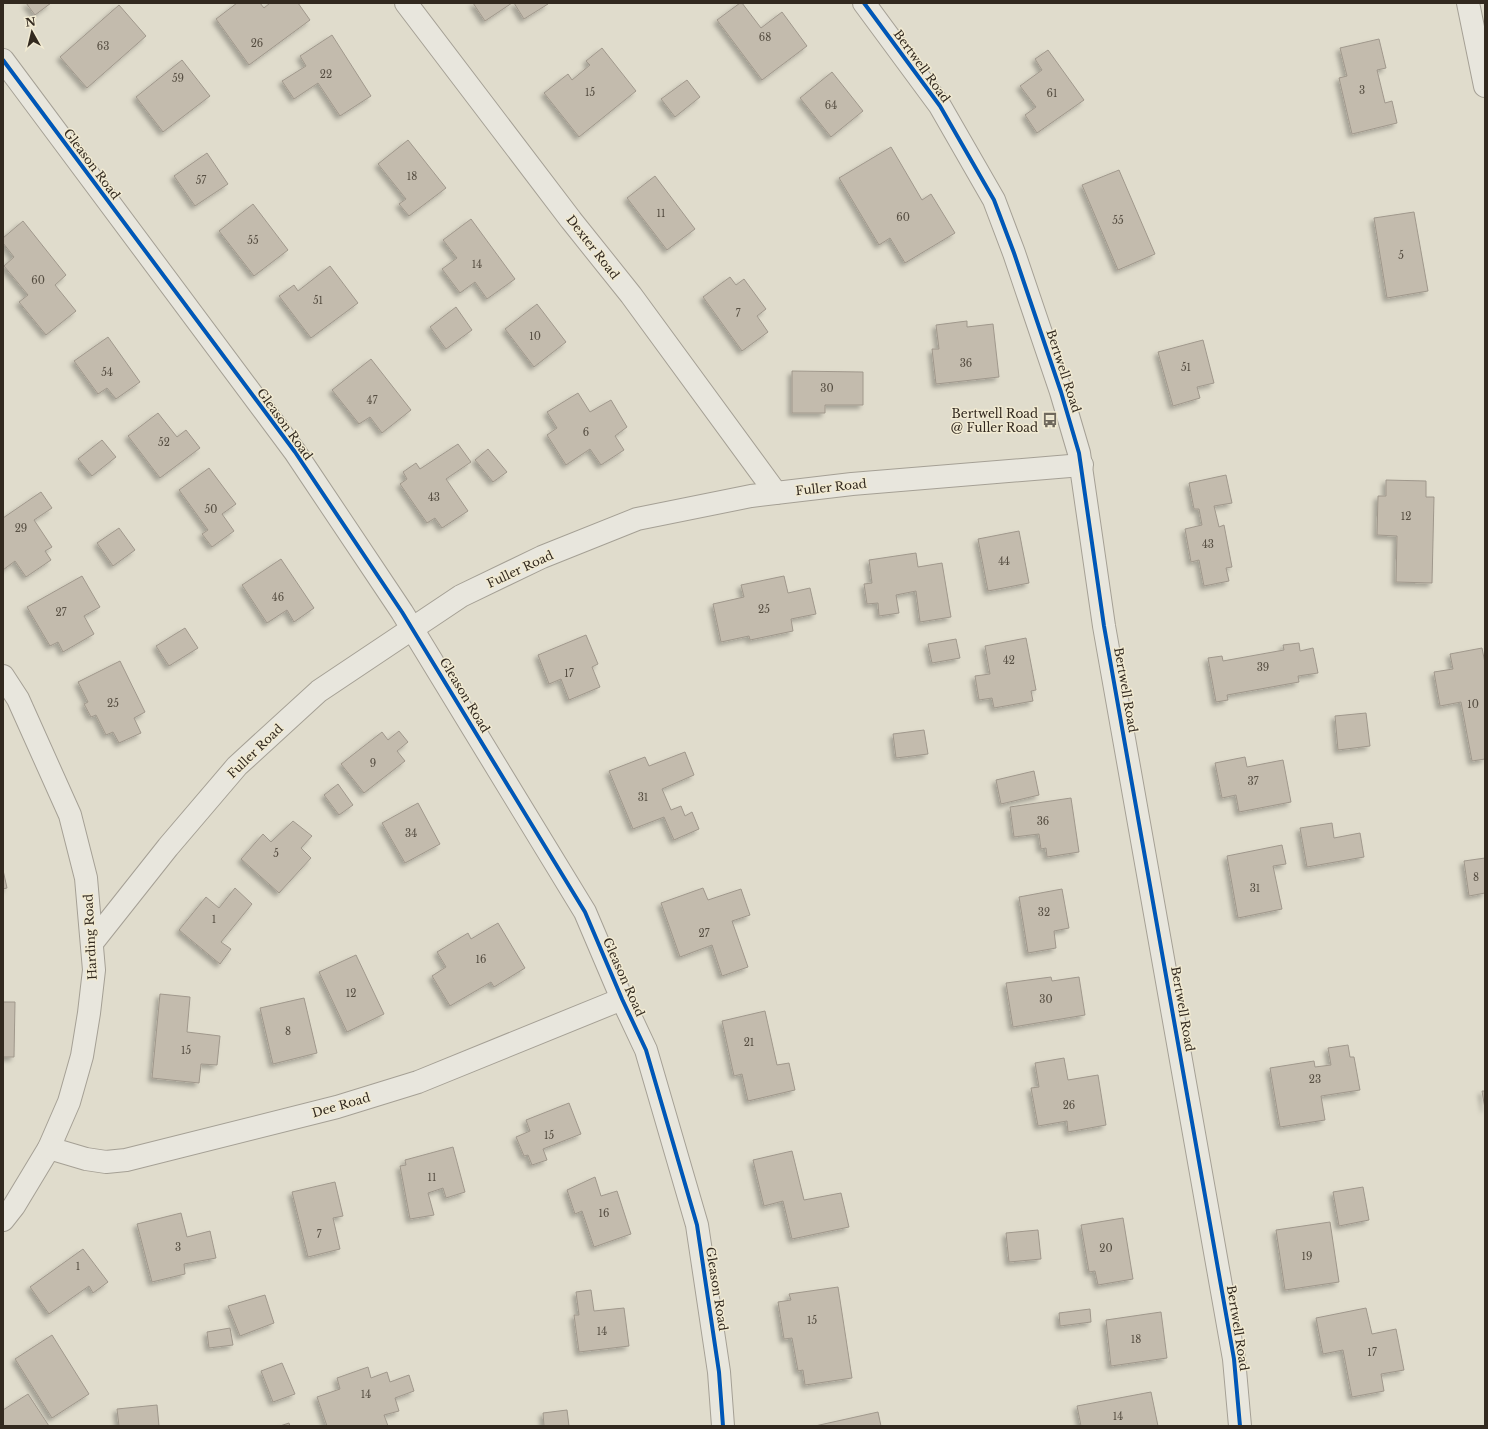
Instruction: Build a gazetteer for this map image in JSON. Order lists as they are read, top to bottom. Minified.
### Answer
{"streets":{"street":["Bertwell Road","Gleason Road","Dexter Road","Fuller Road","Harding Road","Dee Road"]},"crossings":[["Bertwell Road","Fuller Road"],["Gleason Road","Fuller Road"],["Gleason Road","Dee Road"],["Dexter Road","Fuller Road"],["Fuller Road","Harding Road"],["Harding Road","Dee Road"]],"places":{"bus stop":["Bertwell Road @ Fuller Road"]},"house_numbers":["68","26","63","22","59","3","15","61","64","18","57","11","60","55","55","5","14","60","51","7","10","36","51","54","30","47","6","52","43","50","12","29","43","44","46","25","27","42","39","17","25","10","9","37","31","36","34","5","8","31","32","1","27","16","12","30","8","21","15","23","26","15","11","16","7","3","20","19","1","15","14","18","17","14","14"],"north":"top"}
